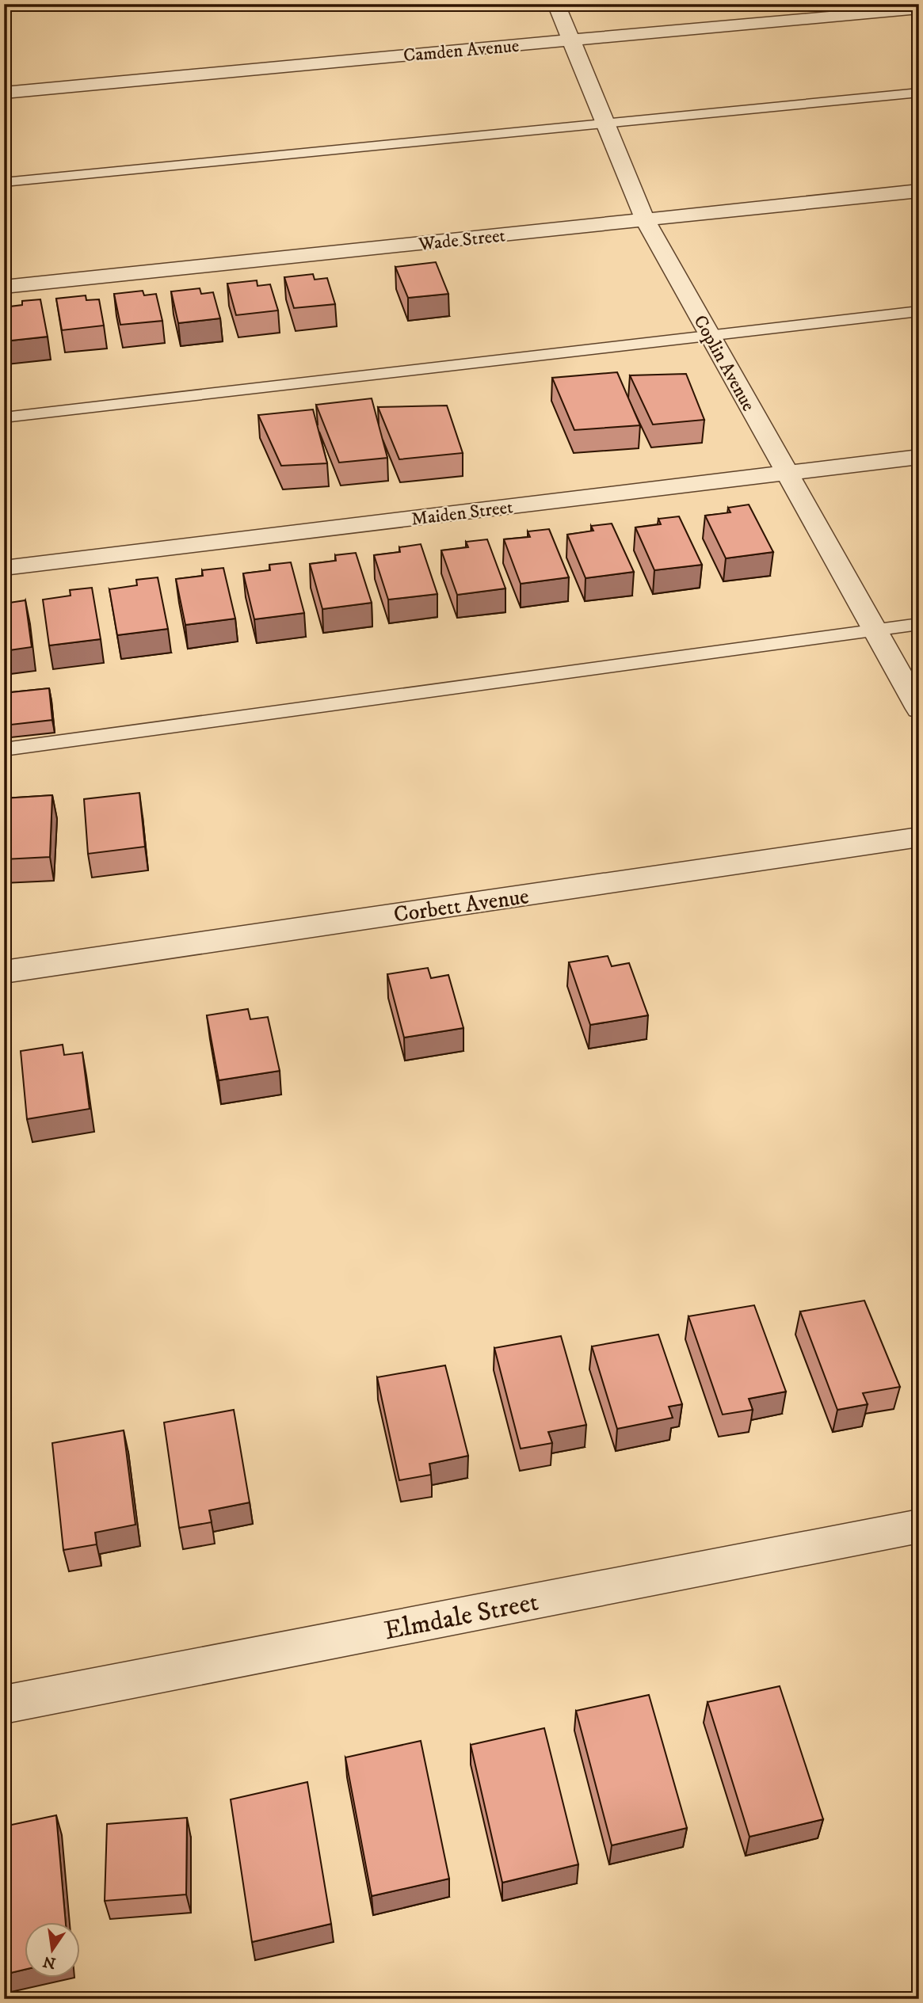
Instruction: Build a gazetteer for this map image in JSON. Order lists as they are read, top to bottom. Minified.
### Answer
{"streets":{"street":["Camden Avenue","Wade Street","Coplin Avenue","Maiden Street","Corbett Avenue","Elmdale Street"]},"crossings":[["Camden Avenue","Coplin Avenue"],["Wade Street","Coplin Avenue"],["Coplin Avenue","Maiden Street"]],"north":"bottom"}
